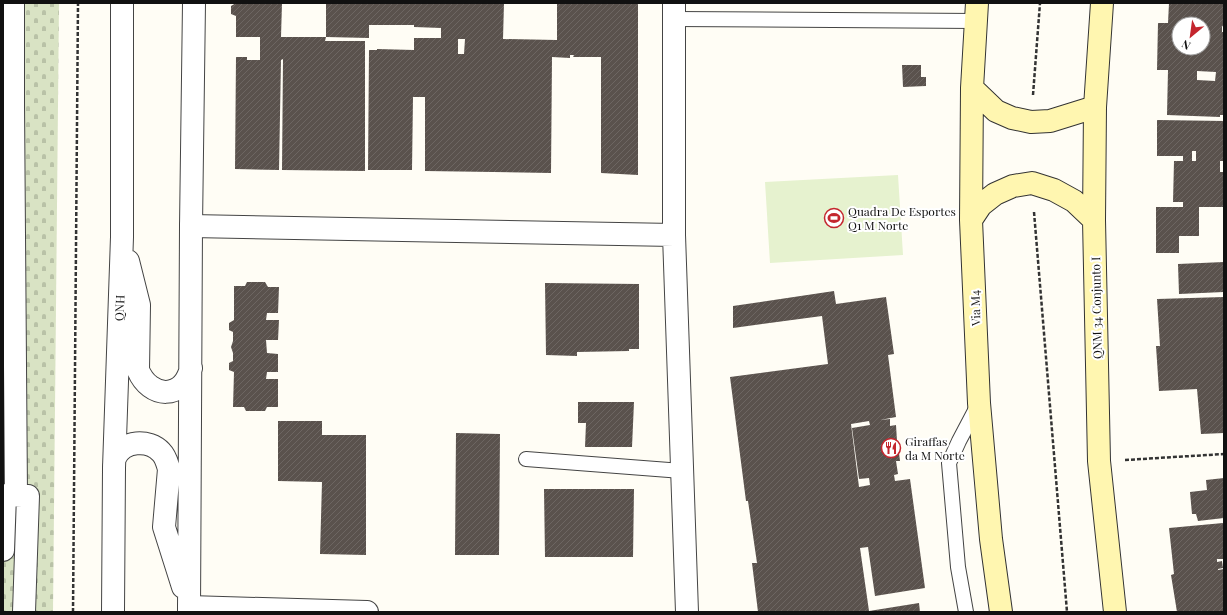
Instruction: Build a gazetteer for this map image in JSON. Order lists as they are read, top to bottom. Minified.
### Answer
{"streets":{"main road":["Via M4","QNM 34 Conjunto I"],"street":["QNH"]},"places":{"sports":["Quadra De Esportes Q1 M Norte"],"restaurant":["Giraffas da M Norte"]},"north":"bottom left"}
